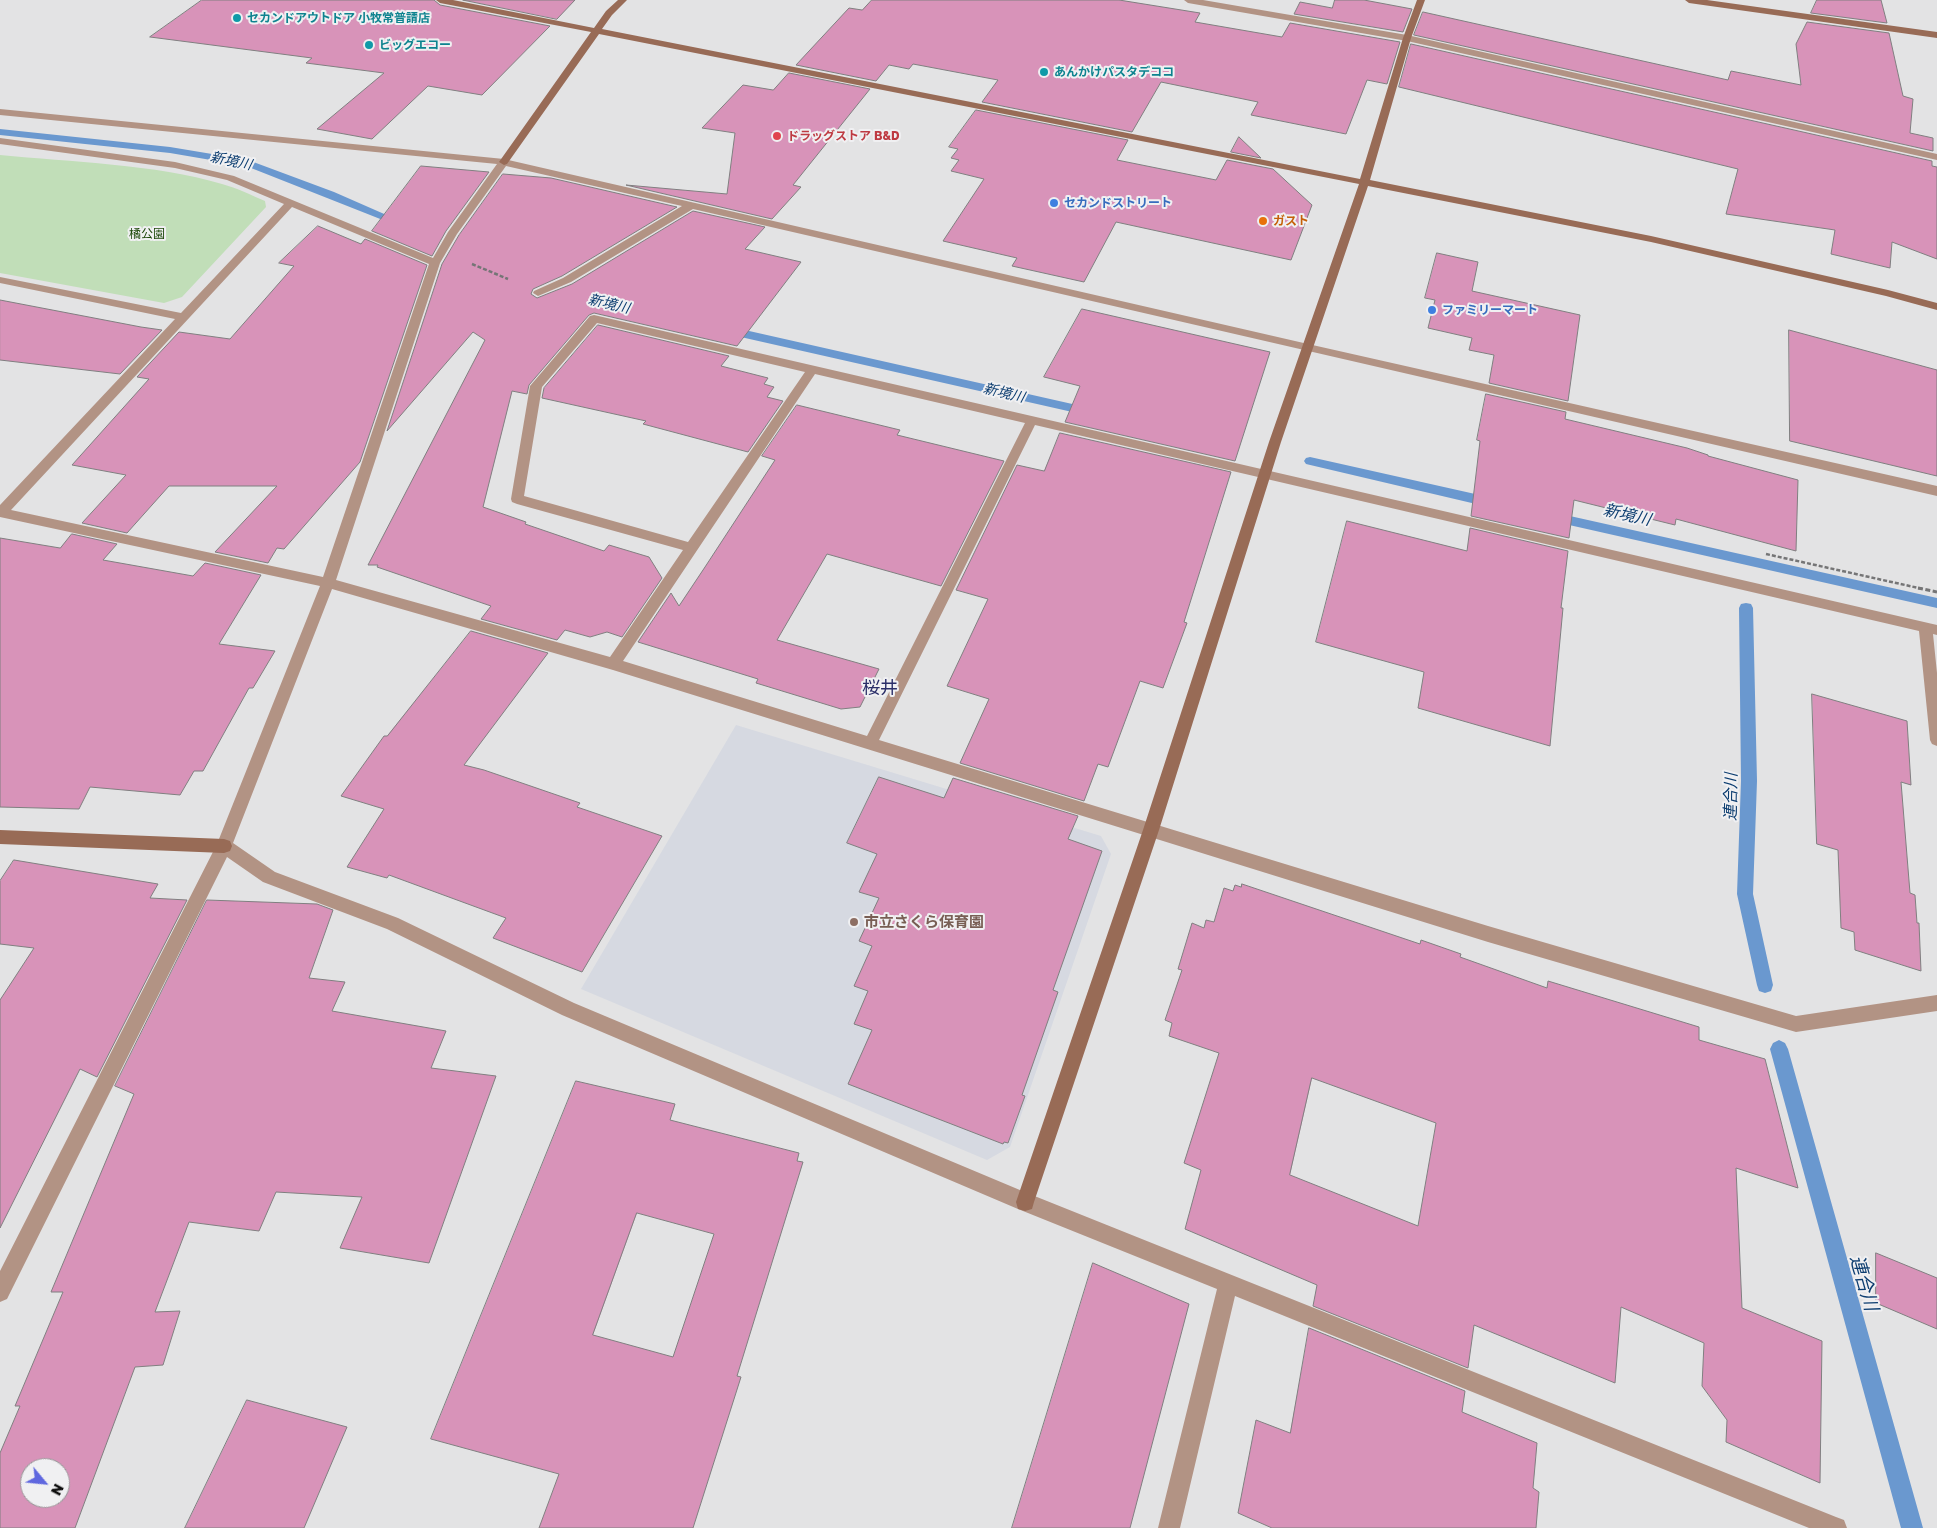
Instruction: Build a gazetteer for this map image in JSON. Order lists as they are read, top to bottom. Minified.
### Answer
{"districts":["桜井"],"water":["新境川","連合川"],"parks":["橘公園"],"places":["セカンドアウトドア 小牧常普請店","ビッグエコー","あんかけパスタデココ","ドラッグストア B&D","セカンドストリート","ガスト","ファミリーマート","市立さくら保育園"],"north":"bottom right"}
